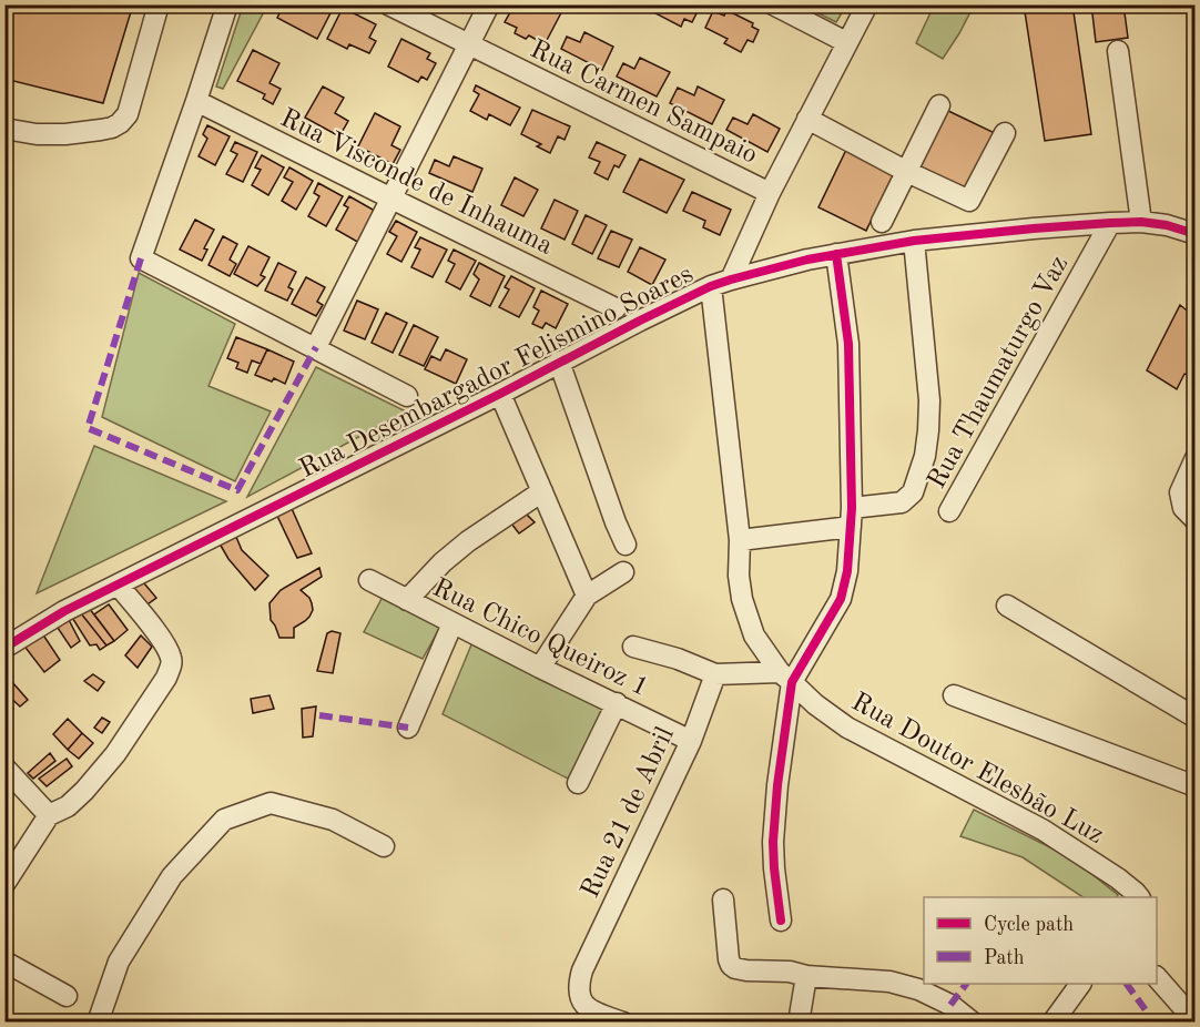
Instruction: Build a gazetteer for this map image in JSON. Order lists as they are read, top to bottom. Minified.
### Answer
{"streets":{"street":["Rua Carmen Sampaio","Rua Visconde de Inhauma","Rua Desembargador Felismino Soares","Rua Thaumaturgo Vaz","Rua Chico Queiroz 1","Rua Doutor Elesbão Luz","Rua 21 de Abril"]},"crossings":[["Rua Desembargador Felismino Soares","Rua Thaumaturgo Vaz"],["Rua Desembargador Felismino Soares","Rua Doutor Elesbão Luz"],["Rua Chico Queiroz 1","Rua 21 de Abril"]],"legend":["Cycle path","Path"]}
